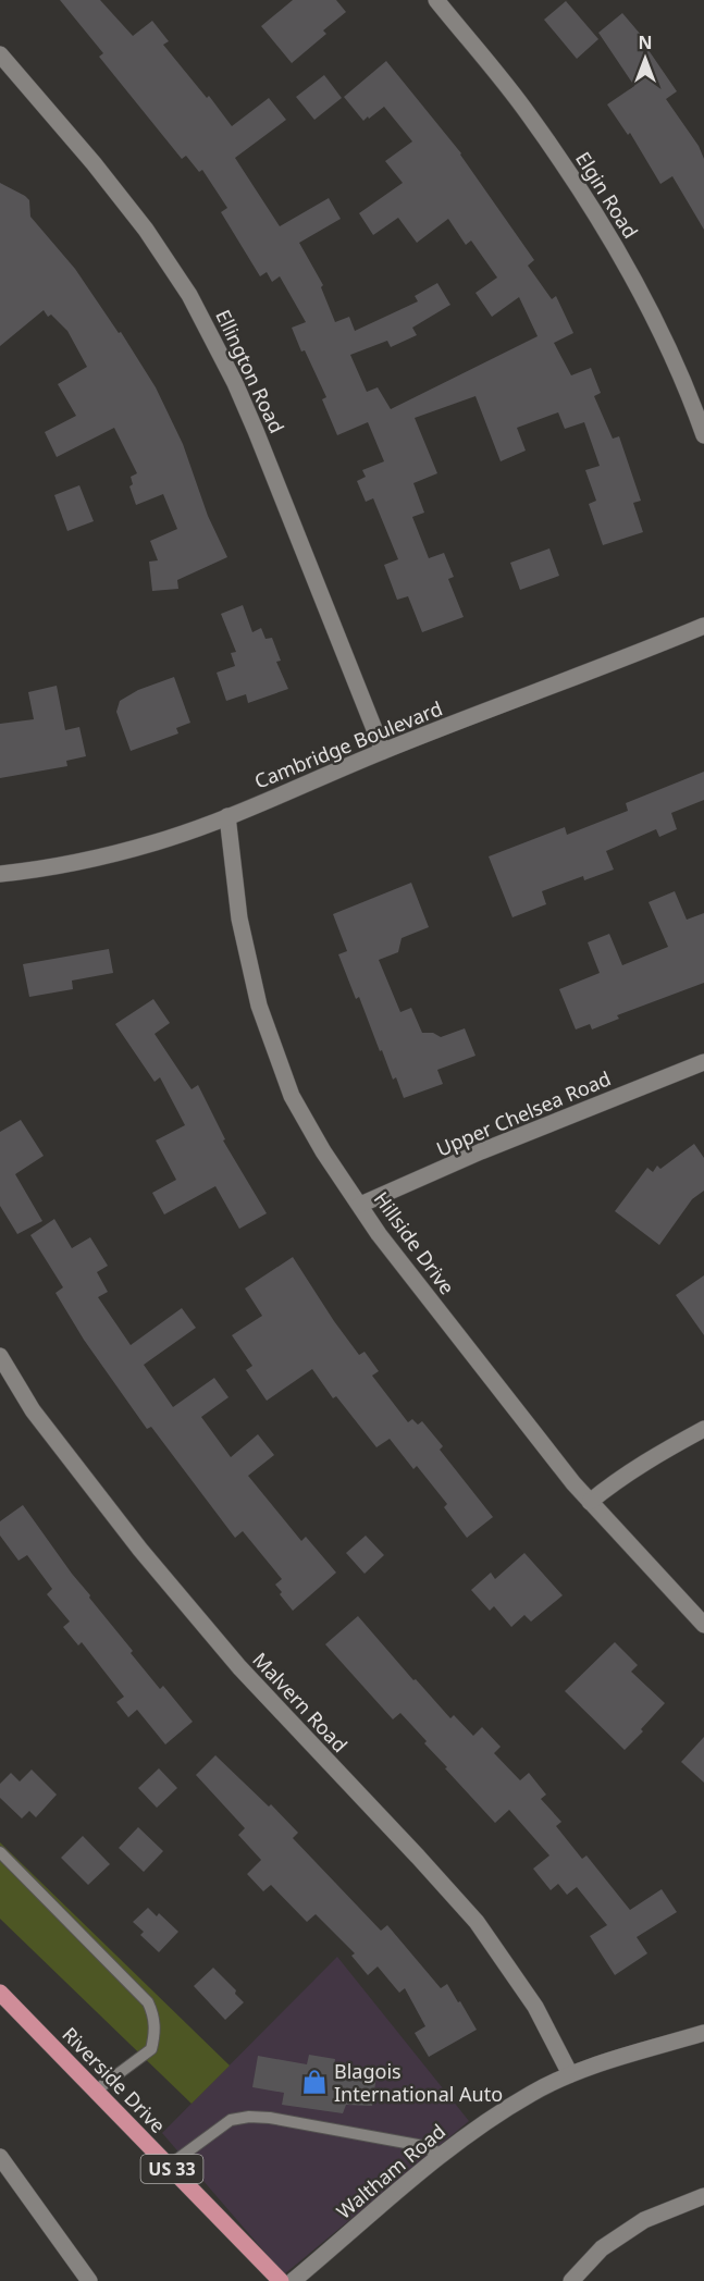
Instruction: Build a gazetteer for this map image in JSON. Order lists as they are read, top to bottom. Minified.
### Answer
{"streets":{"main road":["Riverside Drive","US 33"],"street":["Elgin Road","Ellington Road","Cambridge Boulevard","Upper Chelsea Road","Hillside Drive","Malvern Road","Waltham Road"]},"crossings":[["Ellington Road","Cambridge Boulevard"],["Cambridge Boulevard","Hillside Drive"],["Upper Chelsea Road","Hillside Drive"],["Malvern Road","Waltham Road"]],"places":{"shop":["Blagois International Auto"]},"north":"top"}
